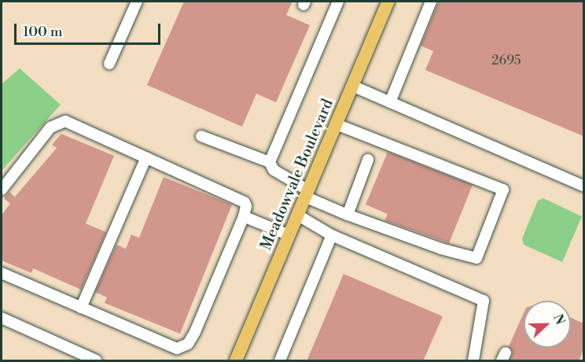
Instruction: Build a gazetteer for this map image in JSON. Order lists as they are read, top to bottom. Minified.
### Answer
{"streets":{"main road":["Meadowvale Boulevard"]},"house_numbers":["2695"],"scale_bar":"100 m","north":"right"}
